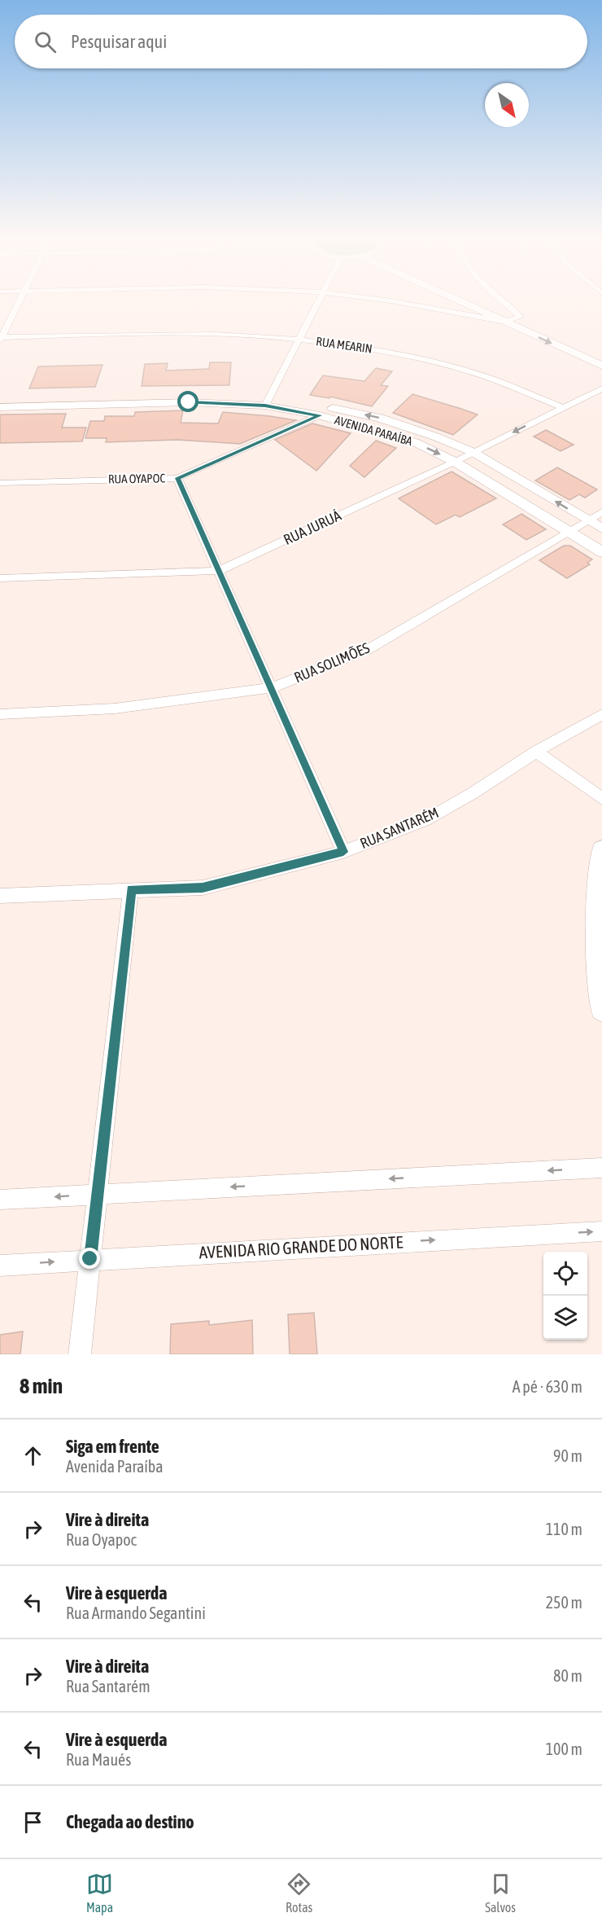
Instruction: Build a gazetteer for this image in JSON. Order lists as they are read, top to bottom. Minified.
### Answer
{"streets":{"street":["RUA MEARIN","AVENIDA PARAÍBA","RUA OYAPOC","RUA JURUÁ","RUA SOLIMÕES","RUA SANTARÉM","AVENIDA RIO GRANDE DO NORTE"]},"crossings":[["RUA MEARIN","RUA JURUÁ"],["AVENIDA PARAÍBA","RUA OYAPOC"],["AVENIDA PARAÍBA","RUA JURUÁ"],["AVENIDA PARAÍBA","RUA SOLIMÕES"]],"north":"bottom right","page":{"search":"Pesquisar aqui","heading":["8 min","A pé · 630 m"],"list":[["Siga em frente","Avenida Paraíba","90 m"],["Vire à direita","Rua Oyapoc","110 m"],["Vire à esquerda","Rua Armando Segantini","250 m"],["Vire à direita","Rua Santarém","80 m"],["Vire à esquerda","Rua Maués","100 m"],"Chegada ao destino"],"nav":["Mapa","Rotas","Salvos"]}}
